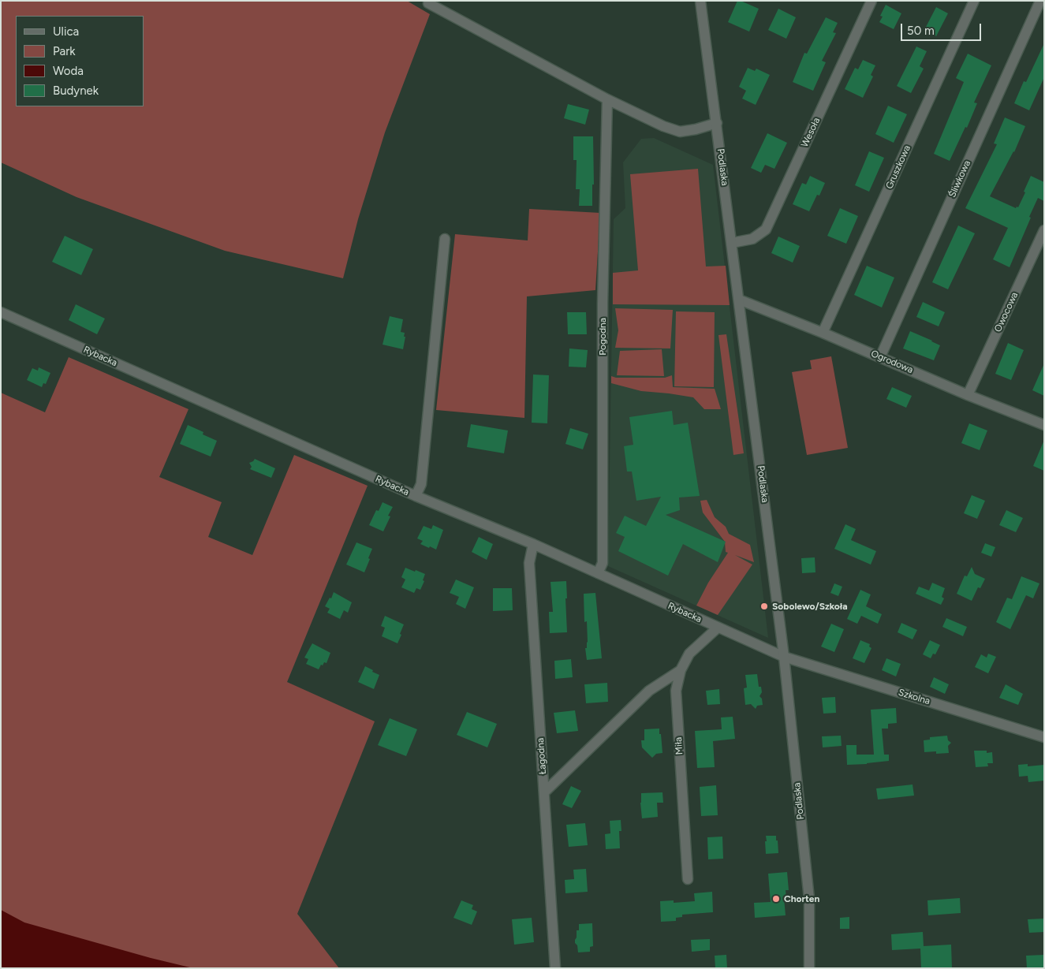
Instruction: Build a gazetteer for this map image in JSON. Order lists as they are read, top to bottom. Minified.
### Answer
{"streets":{"street":["Wesoła","Podlaska","Gruszkowa","Śliwkowa","Owocowa","Pogodna","Rybacka","Ogrodowa","Szkolna","Miła","Łagodna"]},"crossings":[["Wesoła","Podlaska"],["Podlaska","Rybacka"],["Podlaska","Ogrodowa"],["Podlaska","Szkolna"],["Gruszkowa","Ogrodowa"],["Śliwkowa","Ogrodowa"],["Owocowa","Ogrodowa"],["Pogodna","Rybacka"],["Rybacka","Szkolna"],["Rybacka","Miła"],["Rybacka","Łagodna"]],"places":["Sobolewo/Szkoła","Chorten"],"legend":["Ulica","Park","Woda","Budynek"],"scale_bar":"50 m"}
